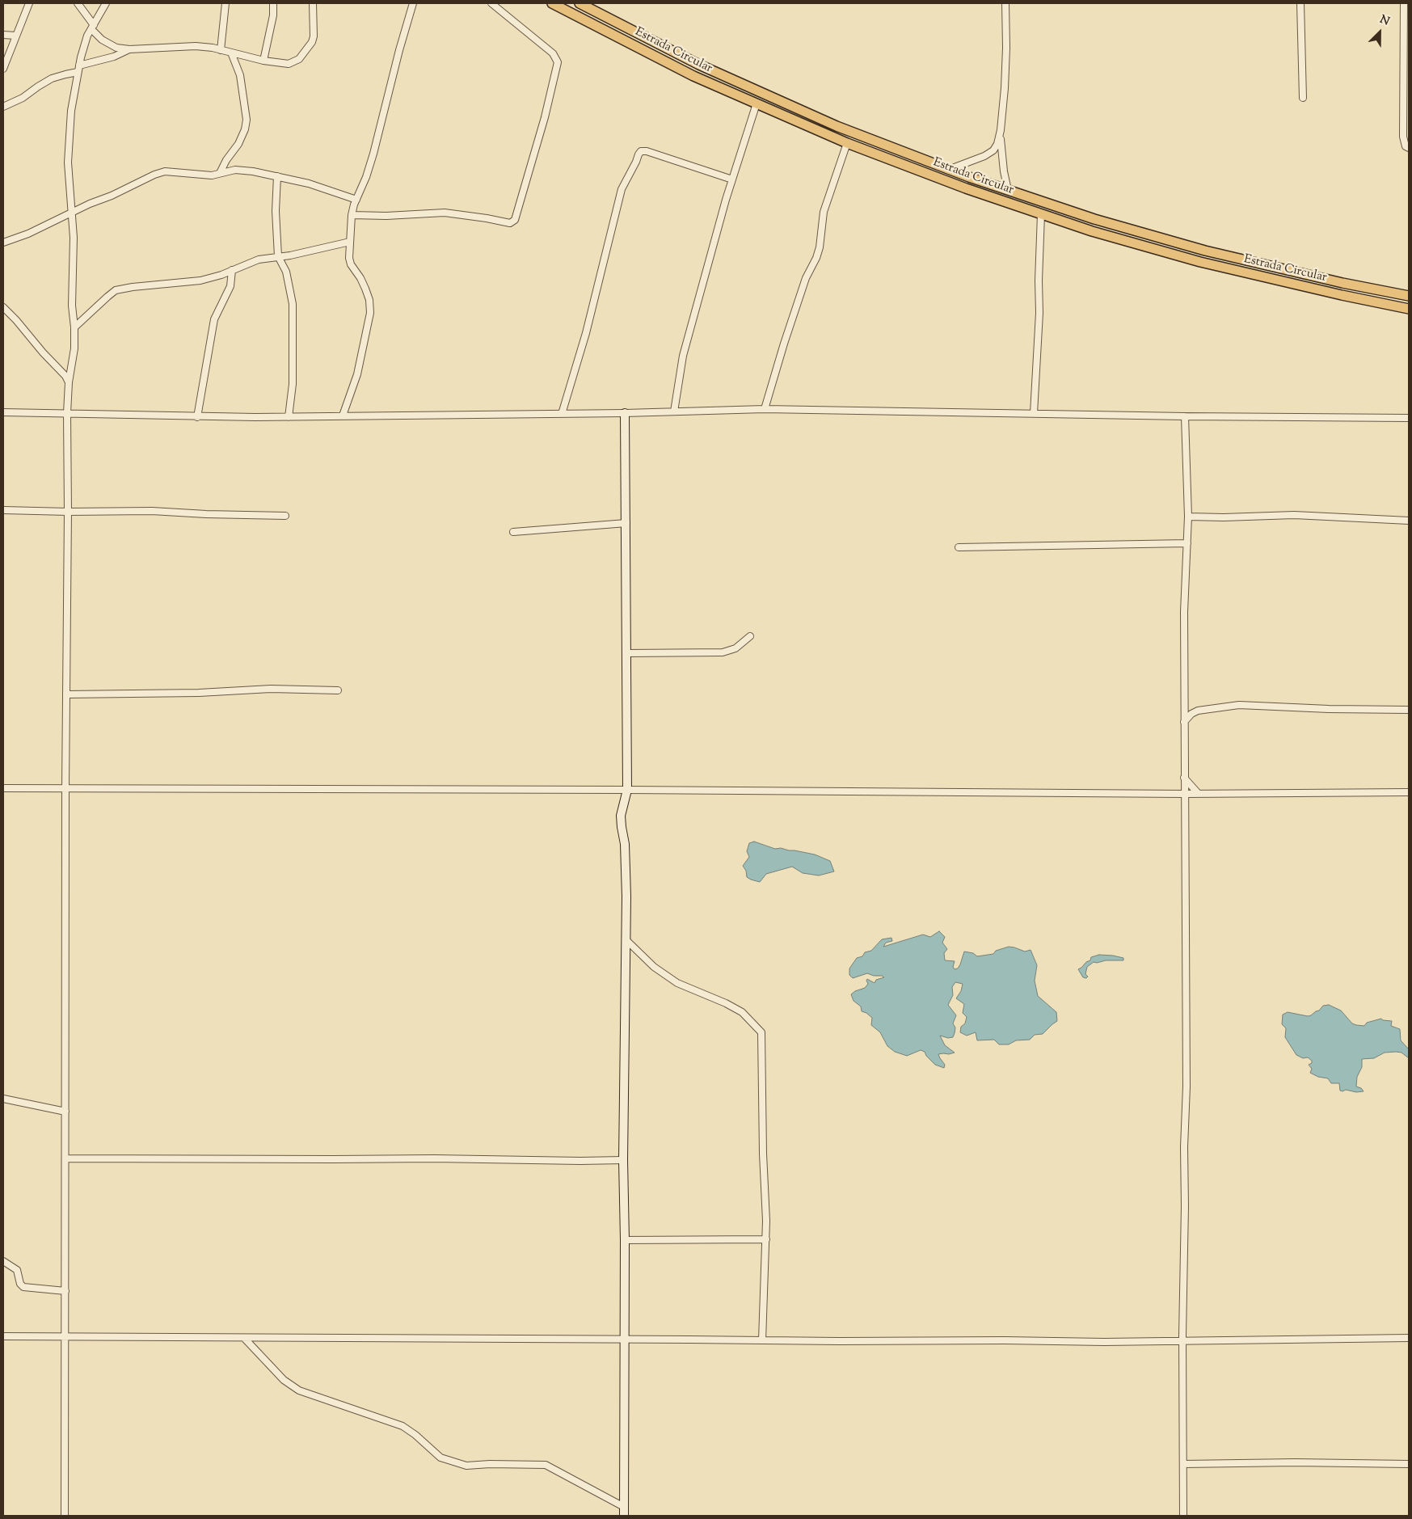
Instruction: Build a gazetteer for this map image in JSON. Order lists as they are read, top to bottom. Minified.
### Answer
{"streets":{"main road":["Estrada Circular"]},"north":"top right"}
